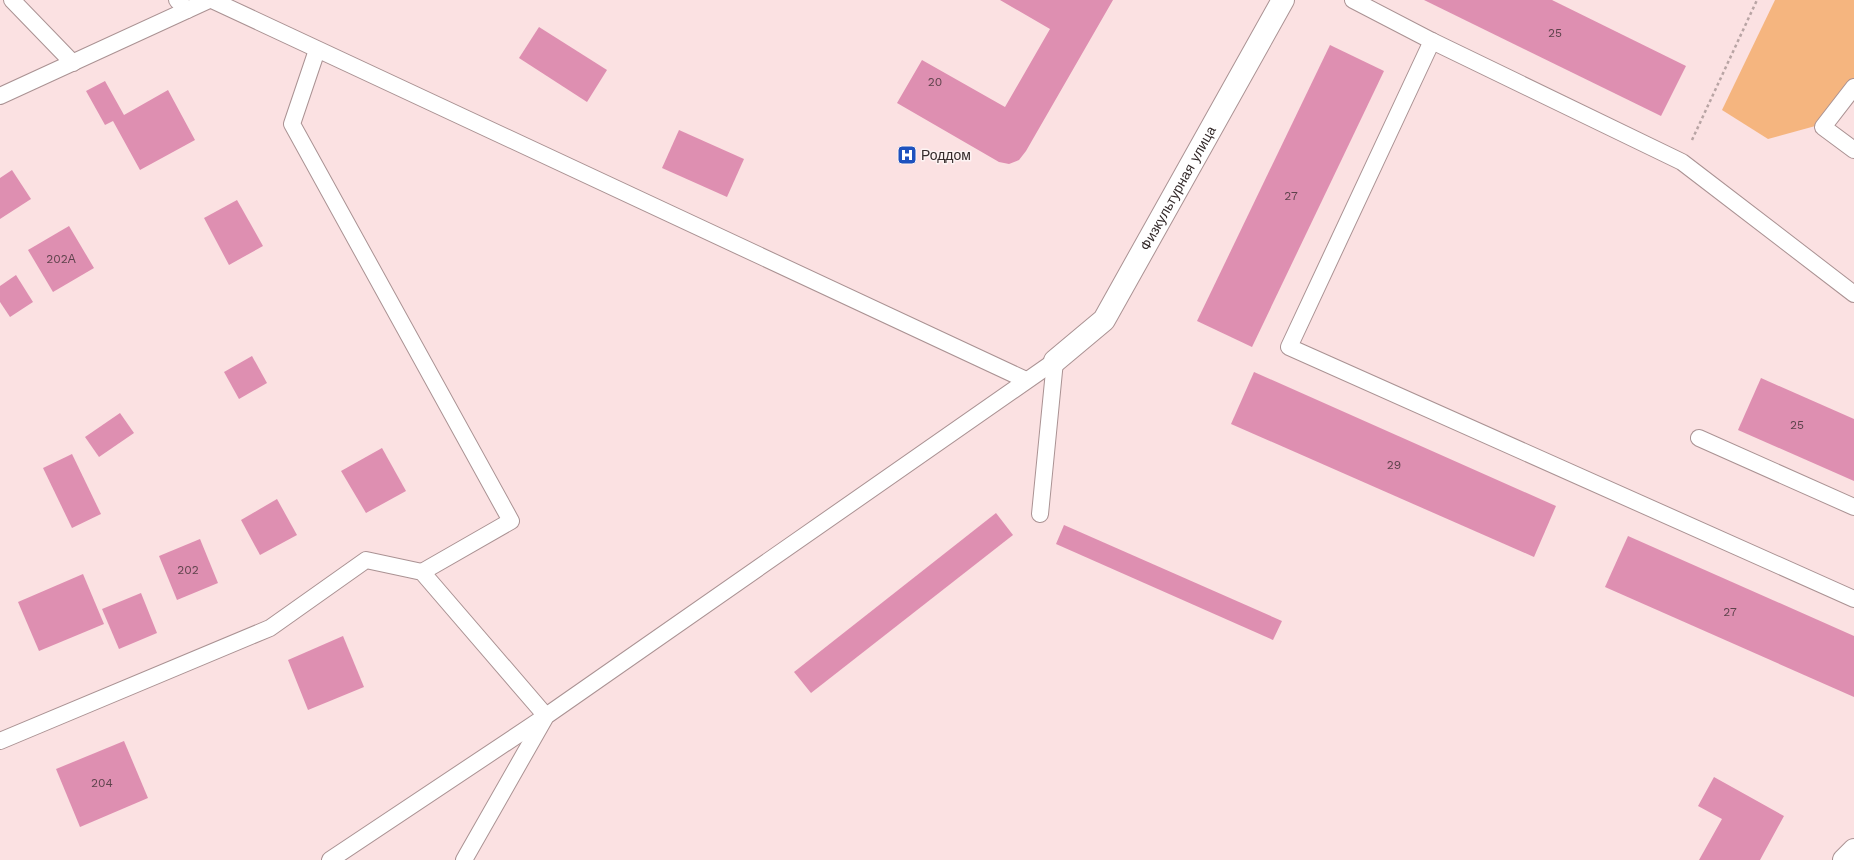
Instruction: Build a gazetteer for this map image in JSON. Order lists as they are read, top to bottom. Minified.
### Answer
{"streets":{"street":["Физкультурная улица"]},"places":{"hospital":["Роддом"]},"house_numbers":["25","20","27","202А","25","29","202","27","204"]}
